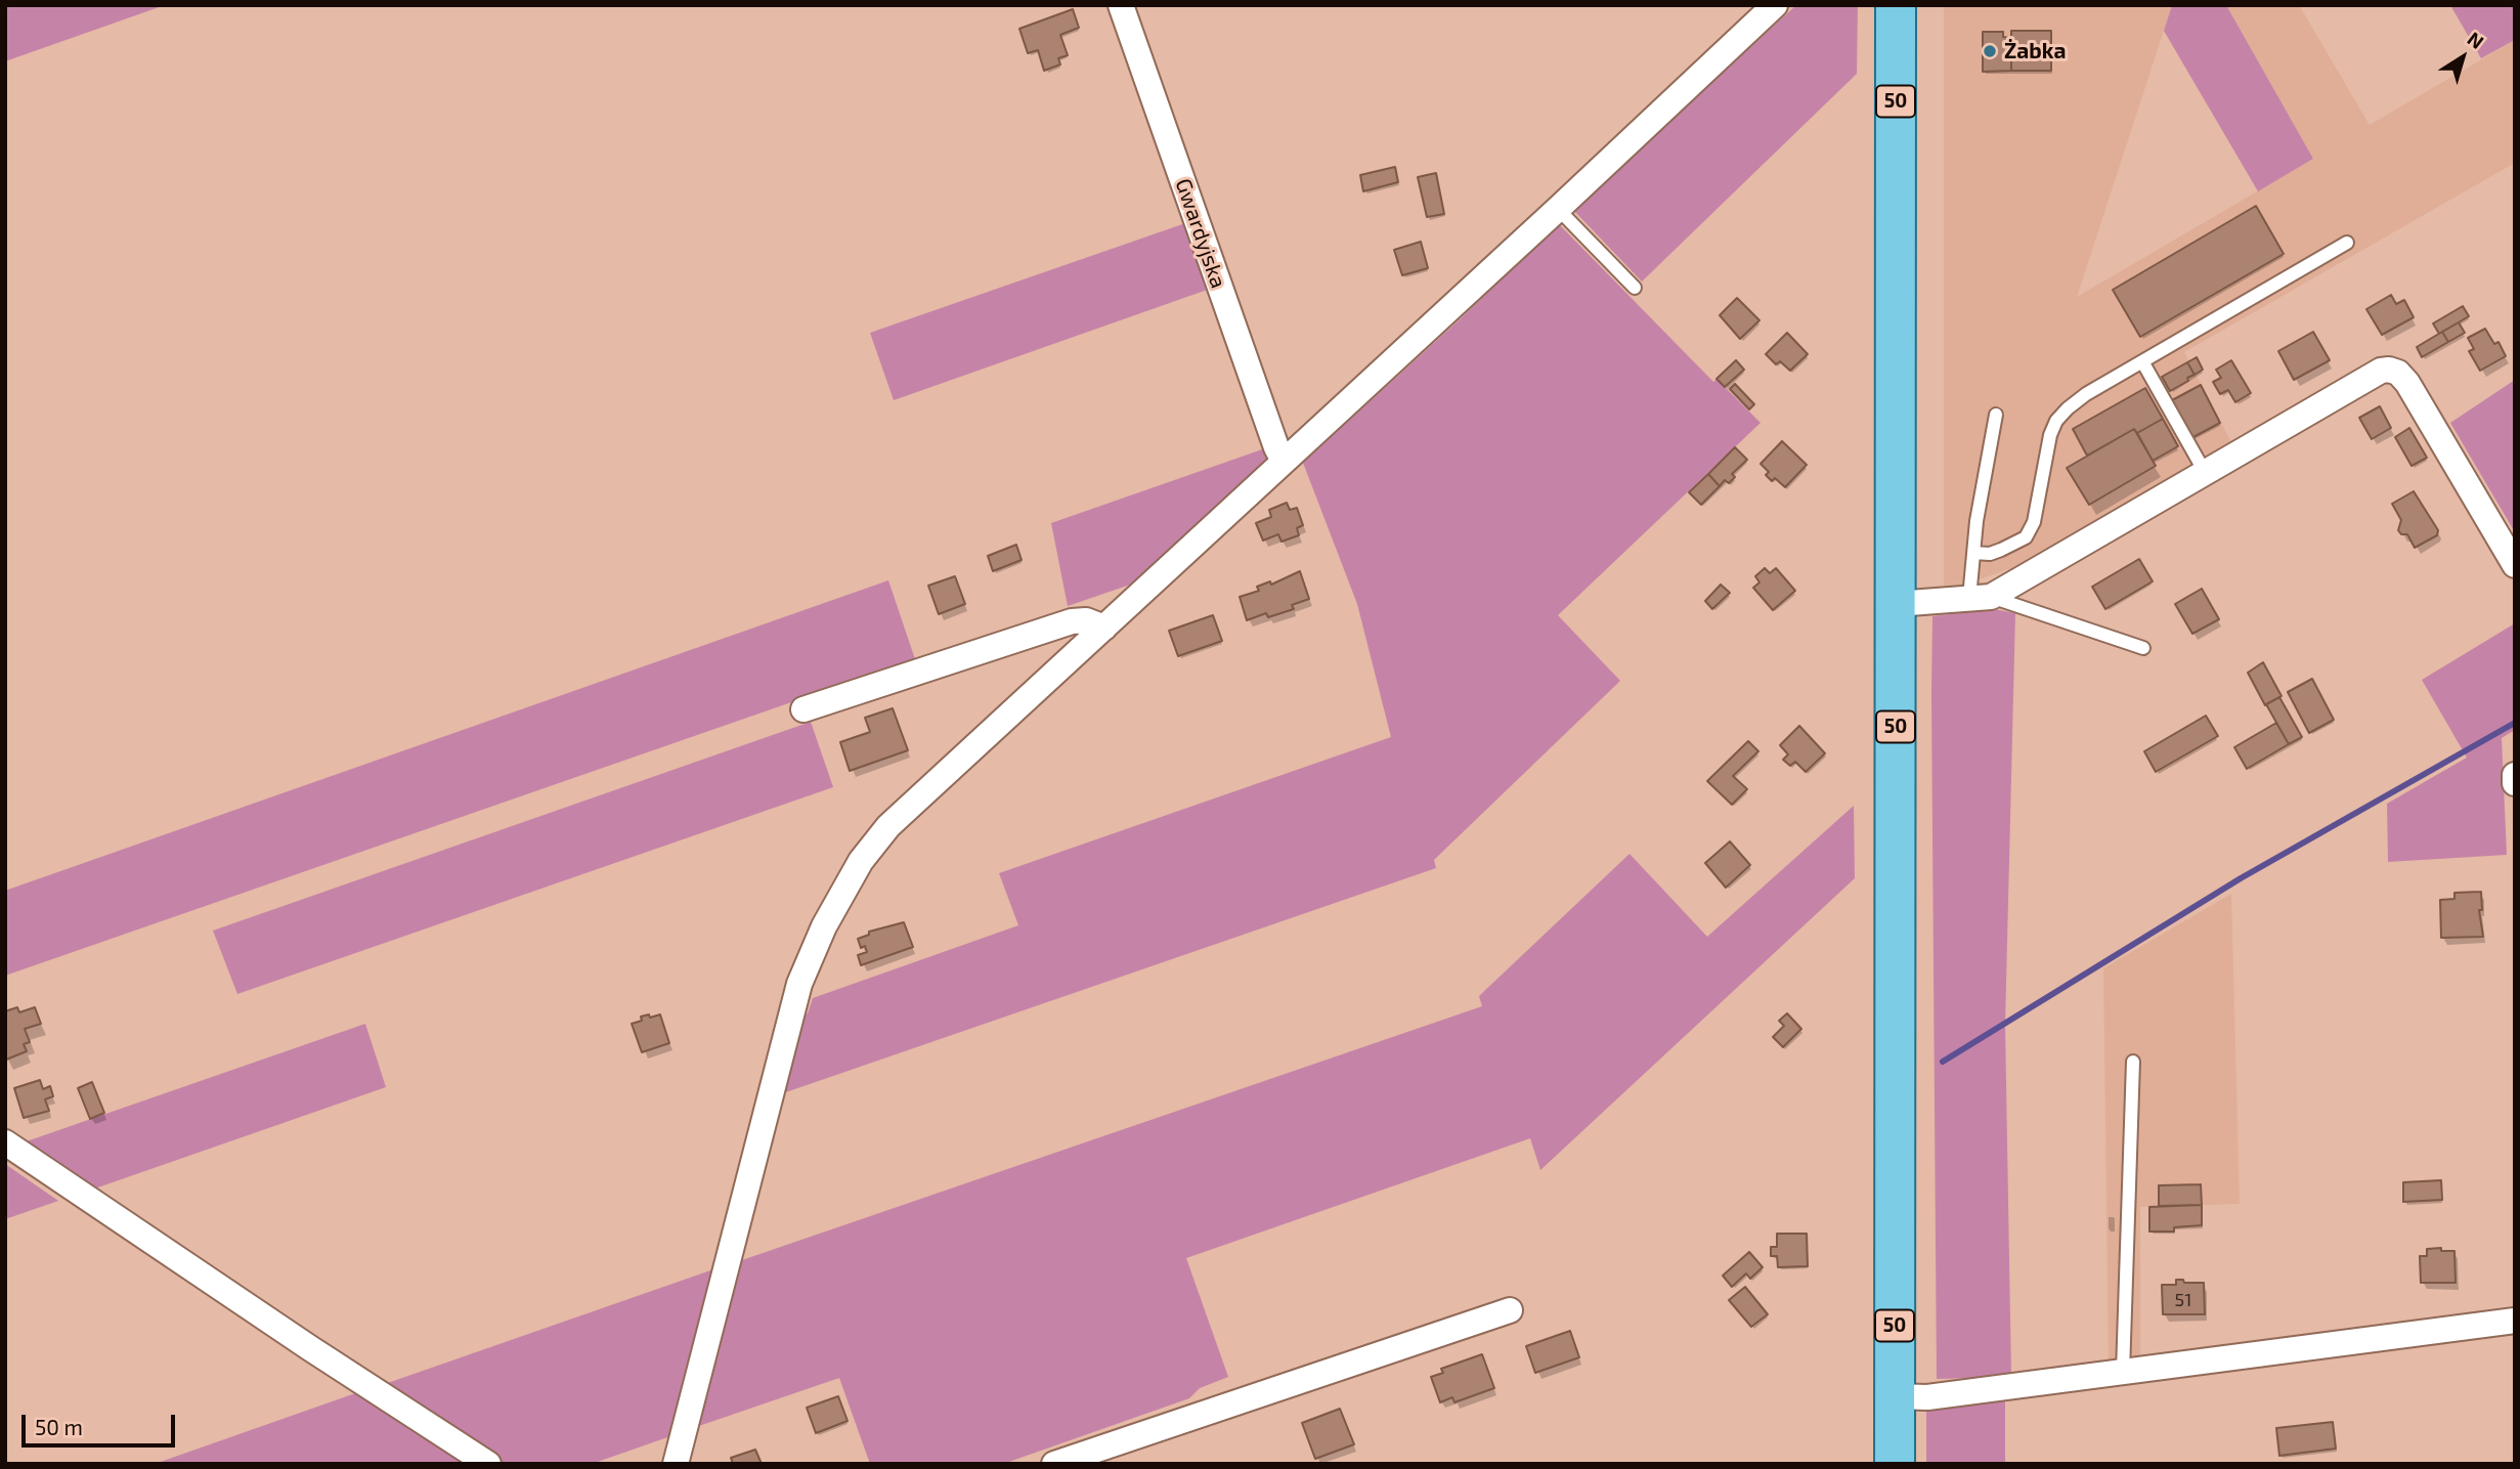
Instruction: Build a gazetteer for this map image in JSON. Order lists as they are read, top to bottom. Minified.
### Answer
{"streets":{"main road":["50"],"street":["Gwardyjska"]},"places":["Żabka"],"house_numbers":["51"],"scale_bar":"50 m","north":"top right"}
